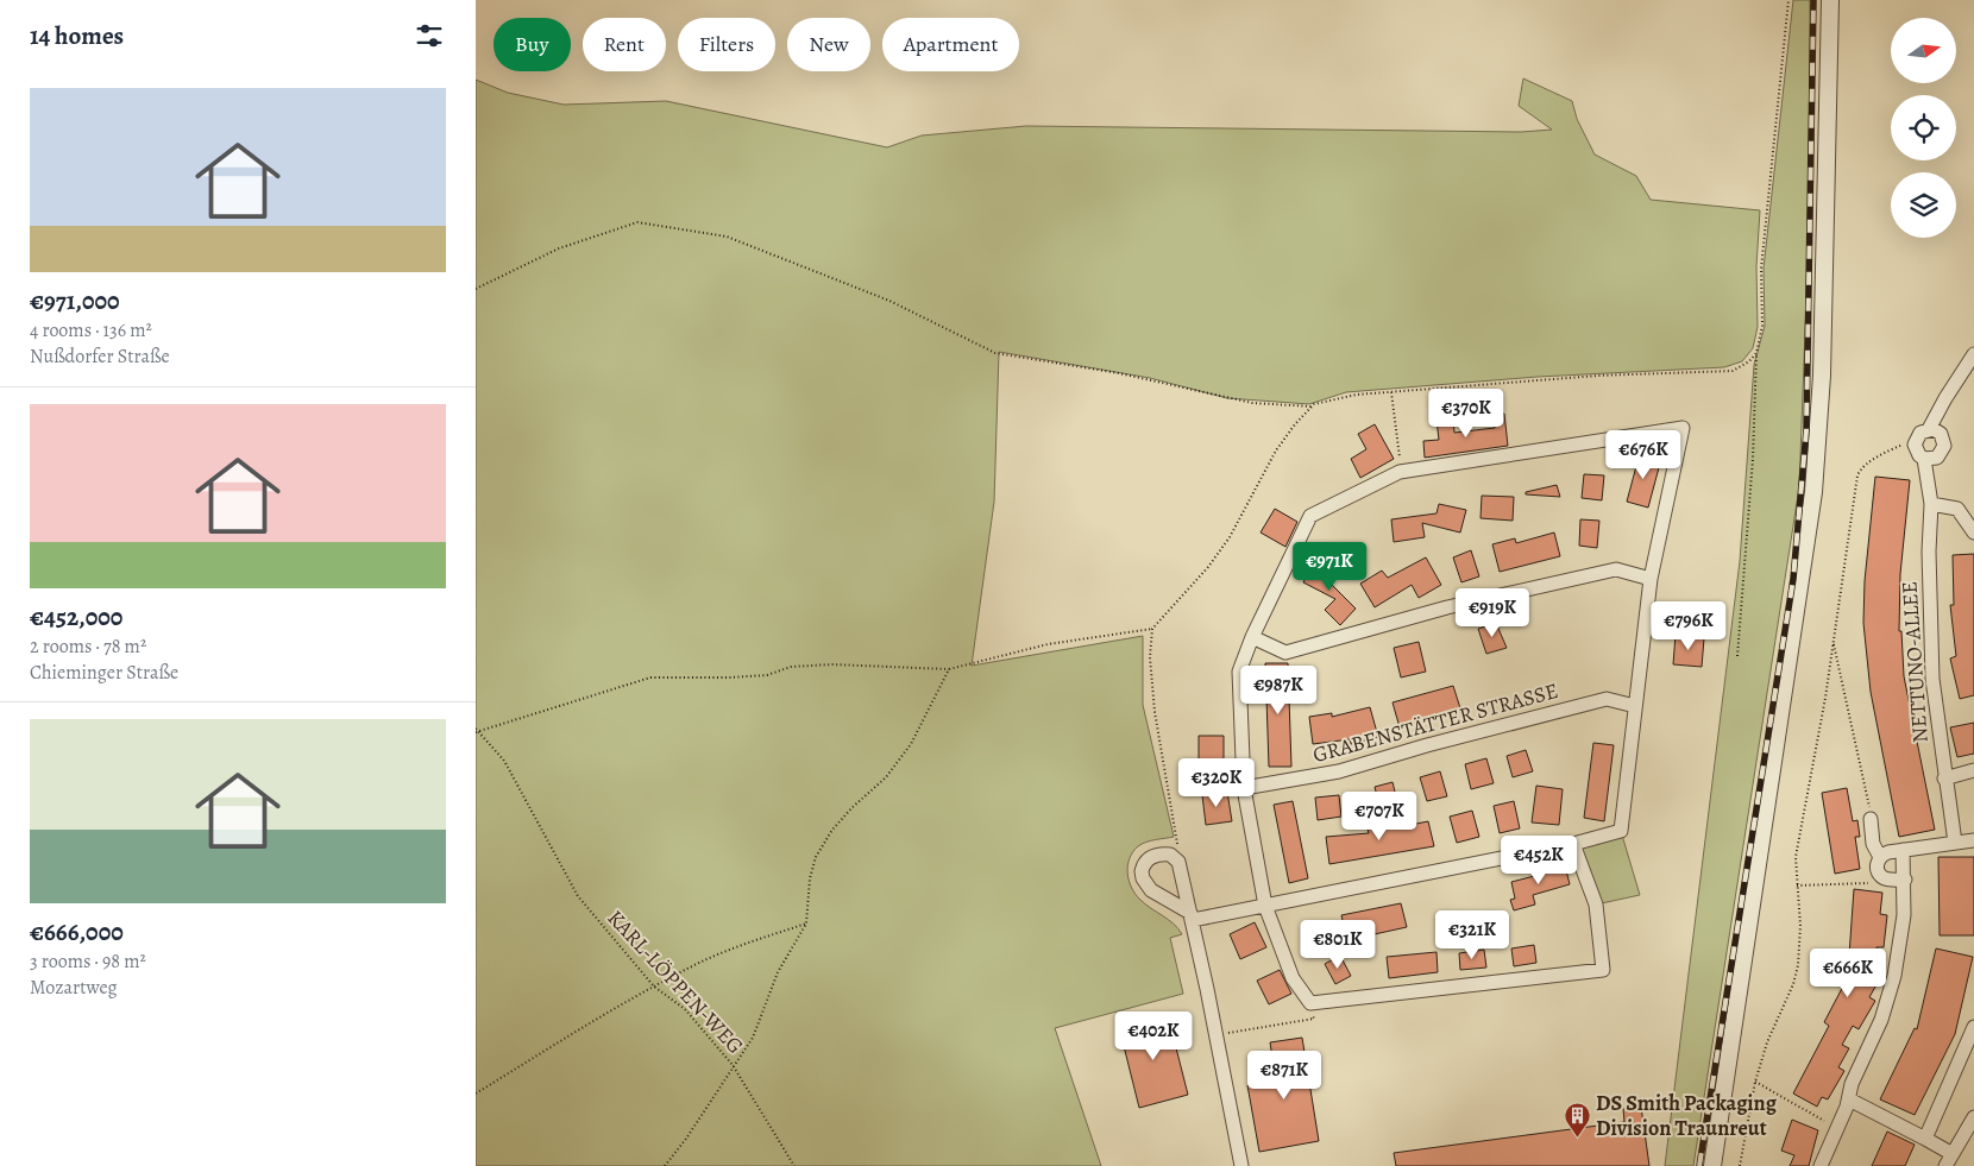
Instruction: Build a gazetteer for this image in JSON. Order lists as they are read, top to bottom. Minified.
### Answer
{"streets":{"street":["NETTUNO-ALLEE","GRABENSTÄTTER STRASSE"],"path":["KARL-LÖPPEN-WEG"]},"places":{"building":["DS Smith Packaging Division Traunreut"]},"north":"right","page":{"heading":"14 homes","chip":["Buy","Rent","Filters","New","Apartment"],"list":[{"name":"€971,000","note":"4 rooms · 136 m² · Nußdorfer Straße"},{"name":"€452,000","note":"2 rooms · 78 m² · Chieminger Straße"},{"name":"€666,000","note":"3 rooms · 98 m² · Mozartweg"}],"price":["€370K","€676K","€971K","€919K","€796K","€987K","€320K","€707K","€452K","€321K","€801K","€666K","€402K","€871K"]}}
